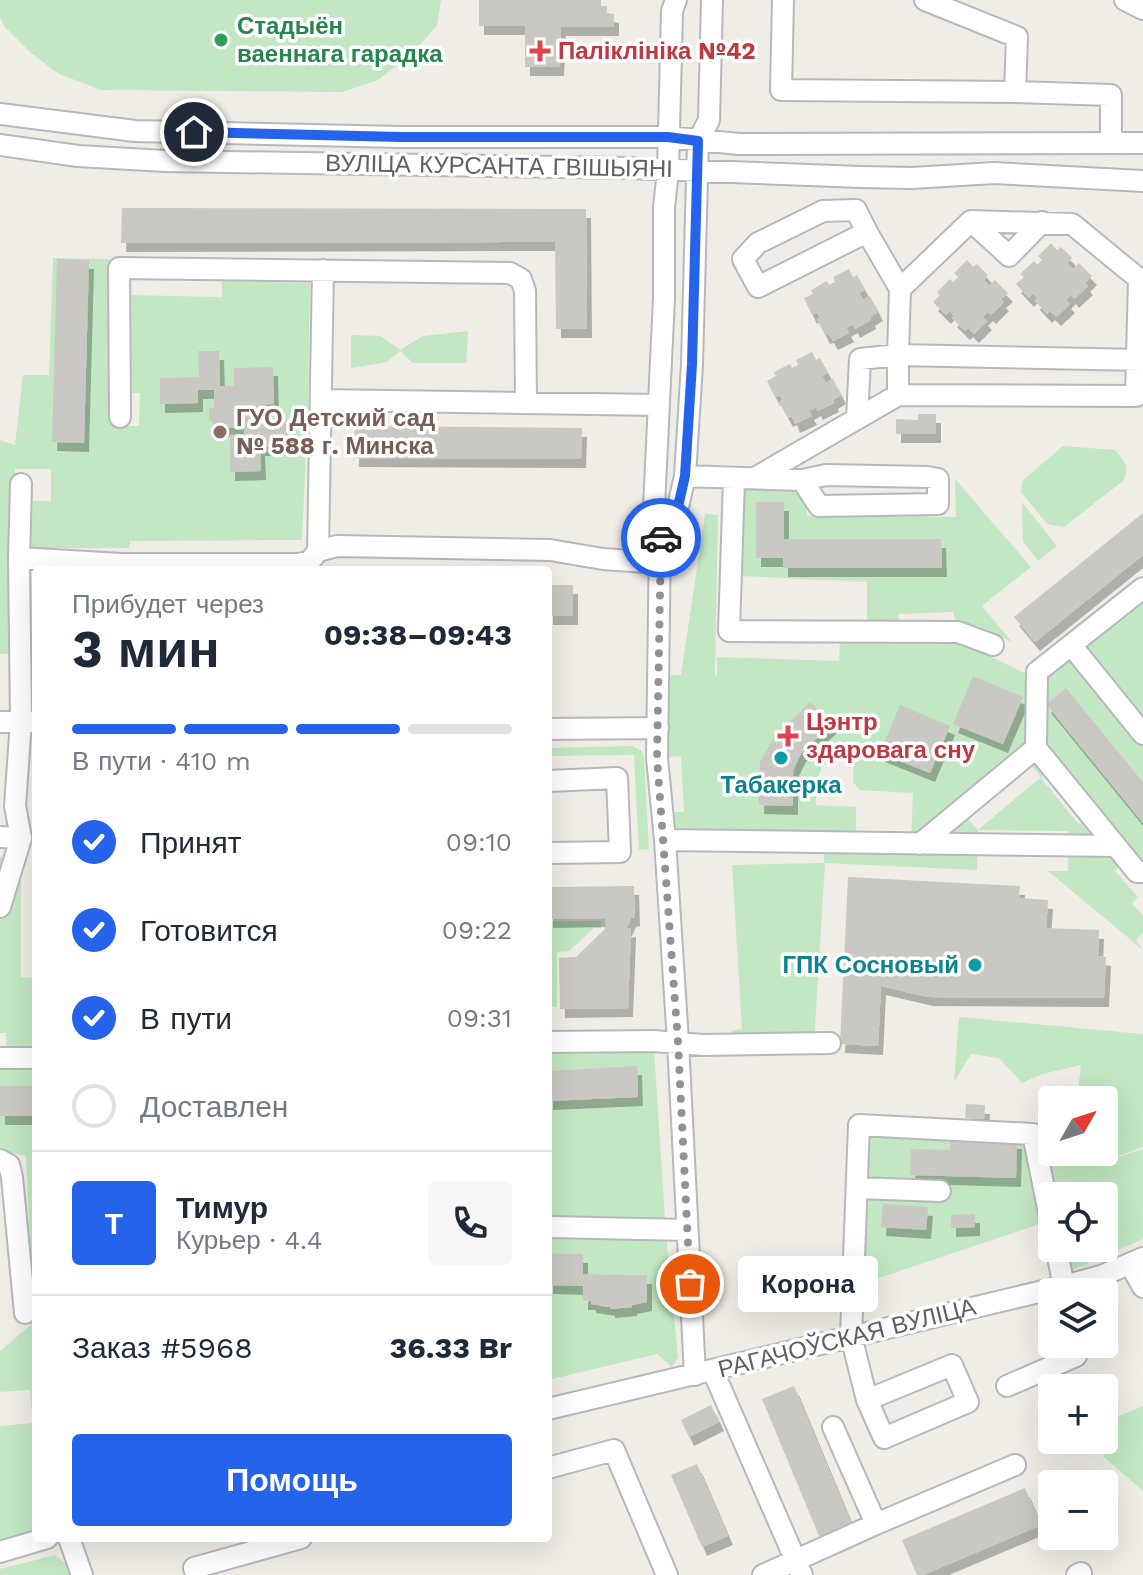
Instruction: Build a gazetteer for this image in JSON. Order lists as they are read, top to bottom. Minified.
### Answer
{"streets":{"street":["ВУЛІЦА КУРСАНТА ГВІШЫЯНІ","РАГАЧОЎСКАЯ ВУЛІЦА"]},"places":{"other":["Стадыён ваеннага гарадка","ГУО Детский сад № 588 г. Минска","Табакерка","ГПК Сосновый","Корона"],"health":["Паліклініка №42","Цэнтр здаровага сну"]},"north":"top right","page":{"heading":["3 мин","Прибудет через","09:38–09:43"],"panel":["Тимур","Курьер · 4.4","Заказ #5968","36.33 Br"],"bar":"В пути · 410 m","list":[["Принят","09:10"],["Готовится","09:22"],["В пути","09:31"],"Доставлен"],"map_buttons":["+","−"],"round":"Т","bubble":"Корона","buttons":"Помощь"}}
